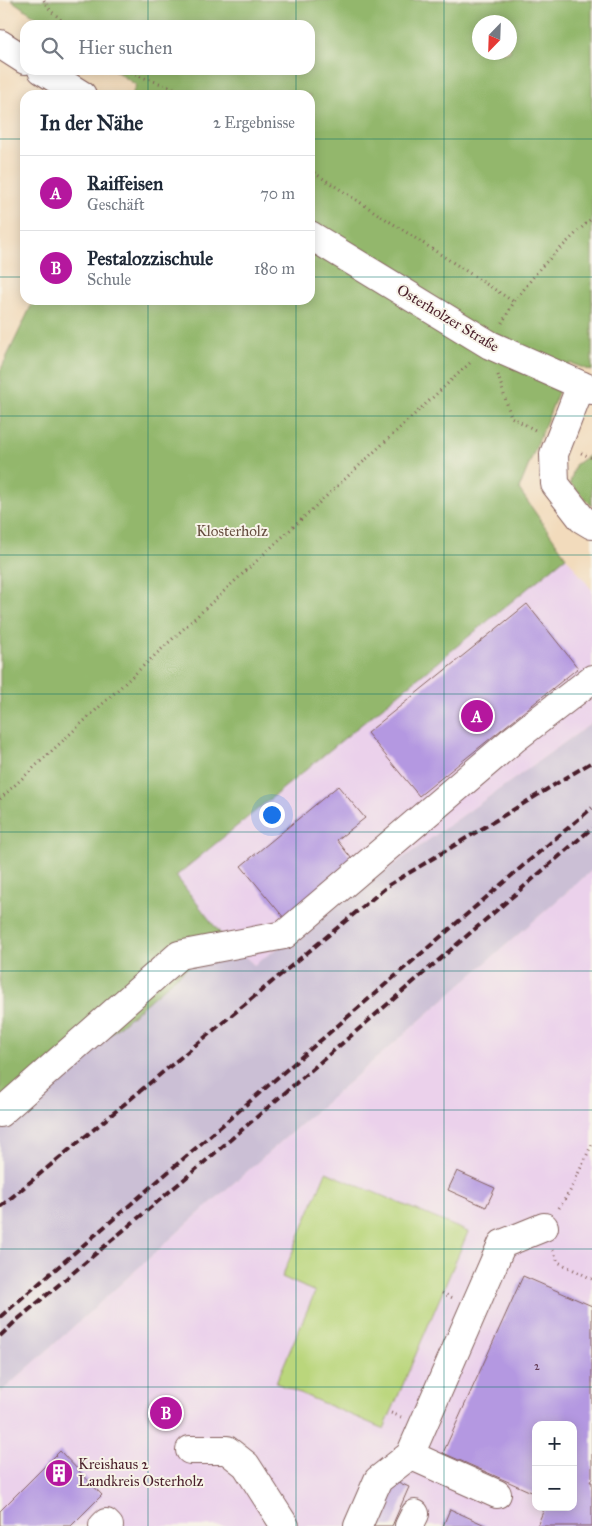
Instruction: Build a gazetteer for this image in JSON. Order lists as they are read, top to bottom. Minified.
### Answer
{"streets":{"street":["Osterholzer Straße"]},"parks":["Klosterholz"],"places":{"building":["Kreishaus 2 Landkreis Osterholz"]},"house_numbers":["2"],"north":"bottom left","page":{"search":"Hier suchen","heading":["In der Nähe","2 Ergebnisse"],"list":[{"mark":"A","name":"Raiffeisen","note":"Geschäft","value":"70 m"},{"mark":"B","name":"Pestalozzischule","note":"Schule","value":"180 m"}],"pins":["A","B"],"map_buttons":["+","−"]}}
